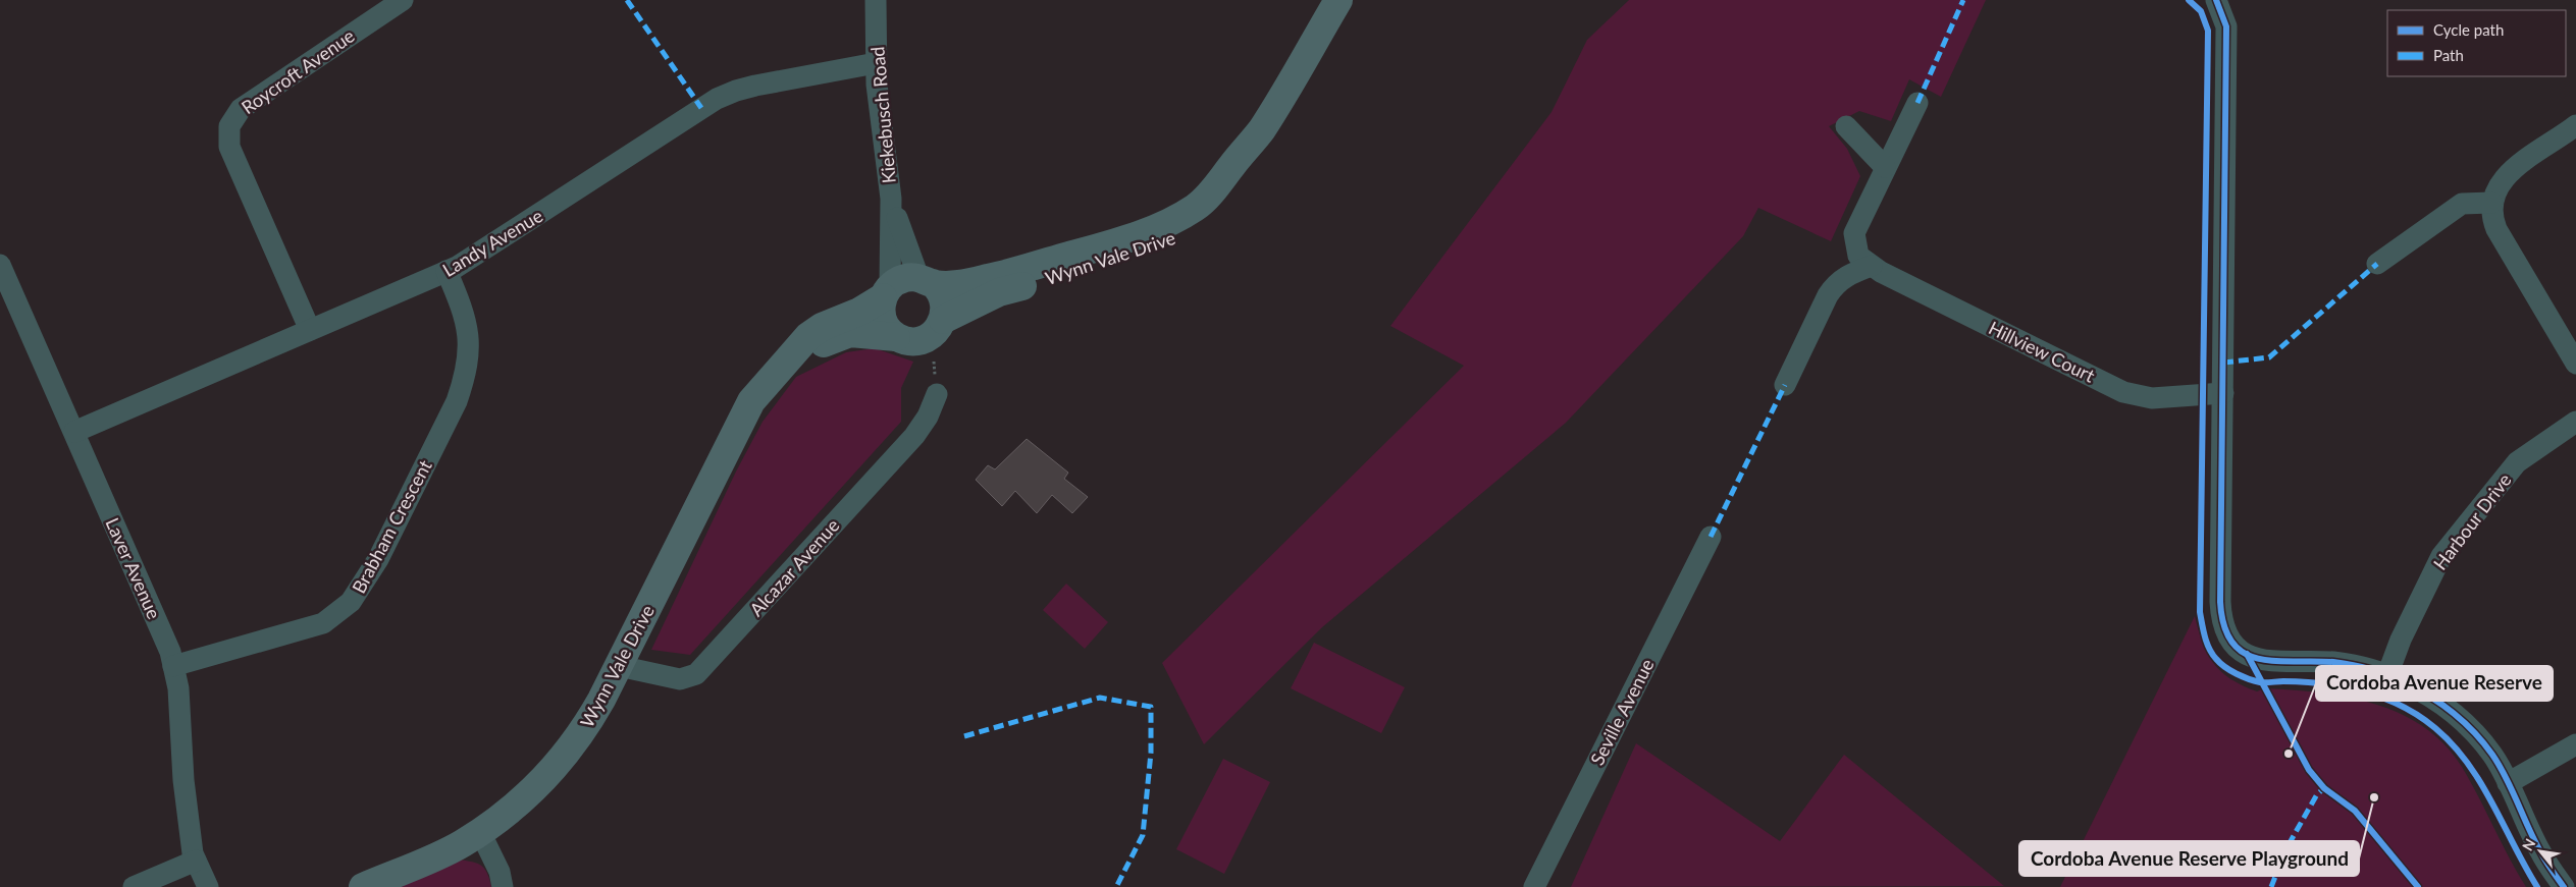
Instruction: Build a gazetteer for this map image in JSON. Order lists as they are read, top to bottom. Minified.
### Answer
{"streets":{"main road":["Wynn Vale Drive"],"street":["Roycroft Avenue","Kiekebusch Road","Landy Avenue","Hillview Court","Harbour Drive","Brabham Crescent","Alcazar Avenue","Laver Avenue","Seville Avenue"]},"crossings":[["Roycroft Avenue","Landy Avenue"],["Kiekebusch Road","Landy Avenue"],["Kiekebusch Road","Wynn Vale Drive"],["Landy Avenue","Brabham Crescent"],["Landy Avenue","Laver Avenue"],["Wynn Vale Drive","Alcazar Avenue"],["Brabham Crescent","Laver Avenue"]],"places":["Cordoba Avenue Reserve","Cordoba Avenue Reserve Playground"],"legend":["Cycle path","Path"],"north":"top left"}
